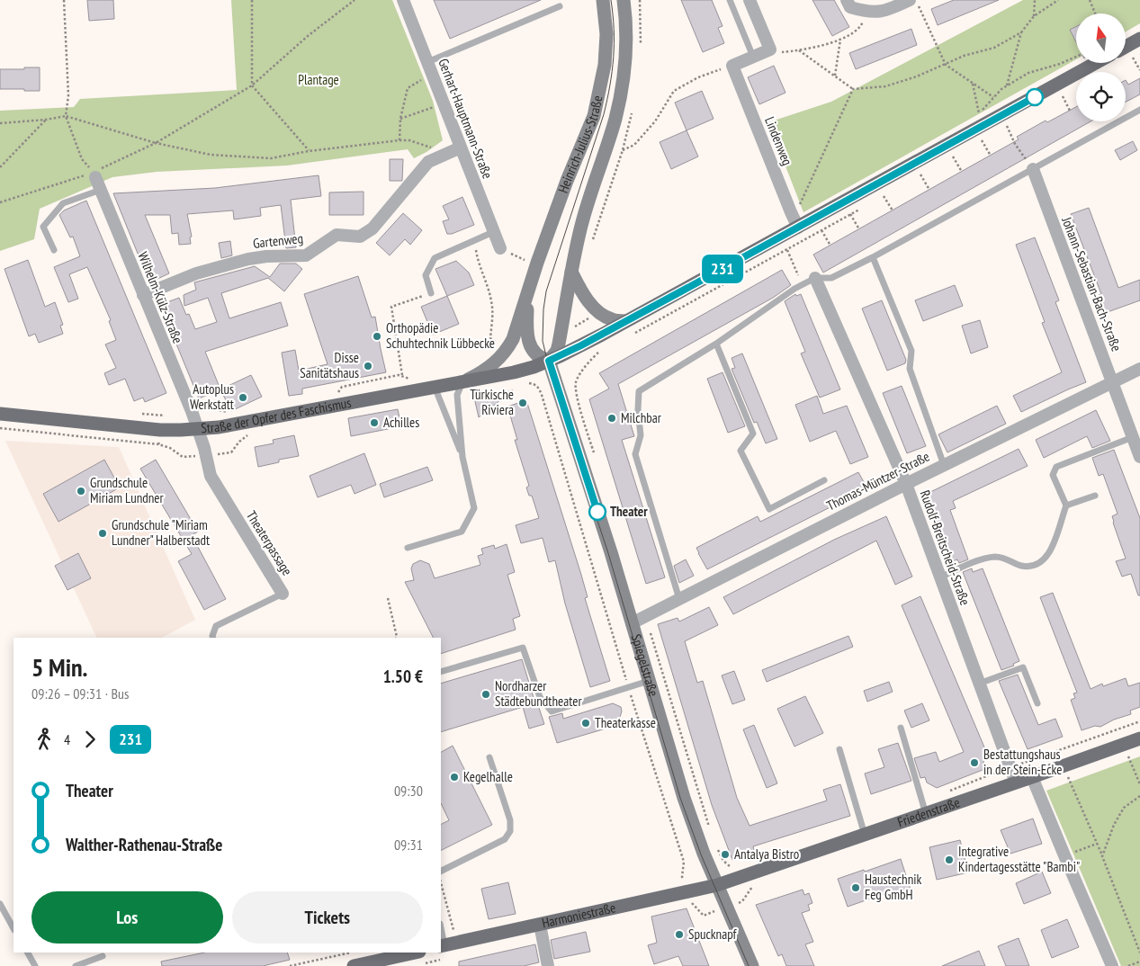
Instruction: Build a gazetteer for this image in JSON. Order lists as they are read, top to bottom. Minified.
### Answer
{"streets":{"main road":["Straße der Opfer des Faschismus","Friedenstraße","Harmoniestraße"],"street":["Gerhart-Hauptmann-Straße","Lindenweg","Heinrich-Julius-Straße","Gartenweg","Johann-Sebastian-Bach-Straße","Wilhelm-Külz-Straße","Thomas-Müntzer-Straße","Theaterpassage","Rudolf-Breitscheid-Straße","Spiegelstraße"]},"crossings":[["Gerhart-Hauptmann-Straße","Gartenweg"],["Lindenweg","Straße der Opfer des Faschismus"],["Heinrich-Julius-Straße","Straße der Opfer des Faschismus"],["Heinrich-Julius-Straße","Spiegelstraße"],["Gartenweg","Wilhelm-Külz-Straße"],["Johann-Sebastian-Bach-Straße","Thomas-Müntzer-Straße"],["Wilhelm-Külz-Straße","Straße der Opfer des Faschismus"],["Wilhelm-Külz-Straße","Theaterpassage"],["Straße der Opfer des Faschismus","Theaterpassage"],["Straße der Opfer des Faschismus","Spiegelstraße"],["Thomas-Müntzer-Straße","Rudolf-Breitscheid-Straße"],["Thomas-Müntzer-Straße","Spiegelstraße"],["Rudolf-Breitscheid-Straße","Friedenstraße"],["Spiegelstraße","Friedenstraße"],["Spiegelstraße","Harmoniestraße"],["Friedenstraße","Harmoniestraße"]],"parks":["Plantage"],"places":["Orthopädie Schuhtechnik Lübbecke","Disse Sanitätshaus","Autoplus Werkstatt","Türkische Riviera","Milchbar","Achilles","Grundschule Miriam Lundner","Theater","Grundschule \"Miriam Lundner\" Halberstadt","Nordharzer Städtebundtheater","Theaterkasse","Bestattungshaus in der Stein-Ecke","Kegelhalle","Antalya Bistro","Integrative Kindertagesstätte \"Bambi\"","Haustechnik Feg GmbH","Spucknapf"],"lines":["bus line 231"],"north":"top","page":{"on_map":"231","heading":["5 Min.","09:26 – 09:31 · Bus","1.50 €"],"legs":["4","231"],"list":[{"name":"Theater","value":"09:30"},{"name":"Walther-Rathenau-Straße","value":"09:31"}],"buttons":["Los","Tickets"]}}
